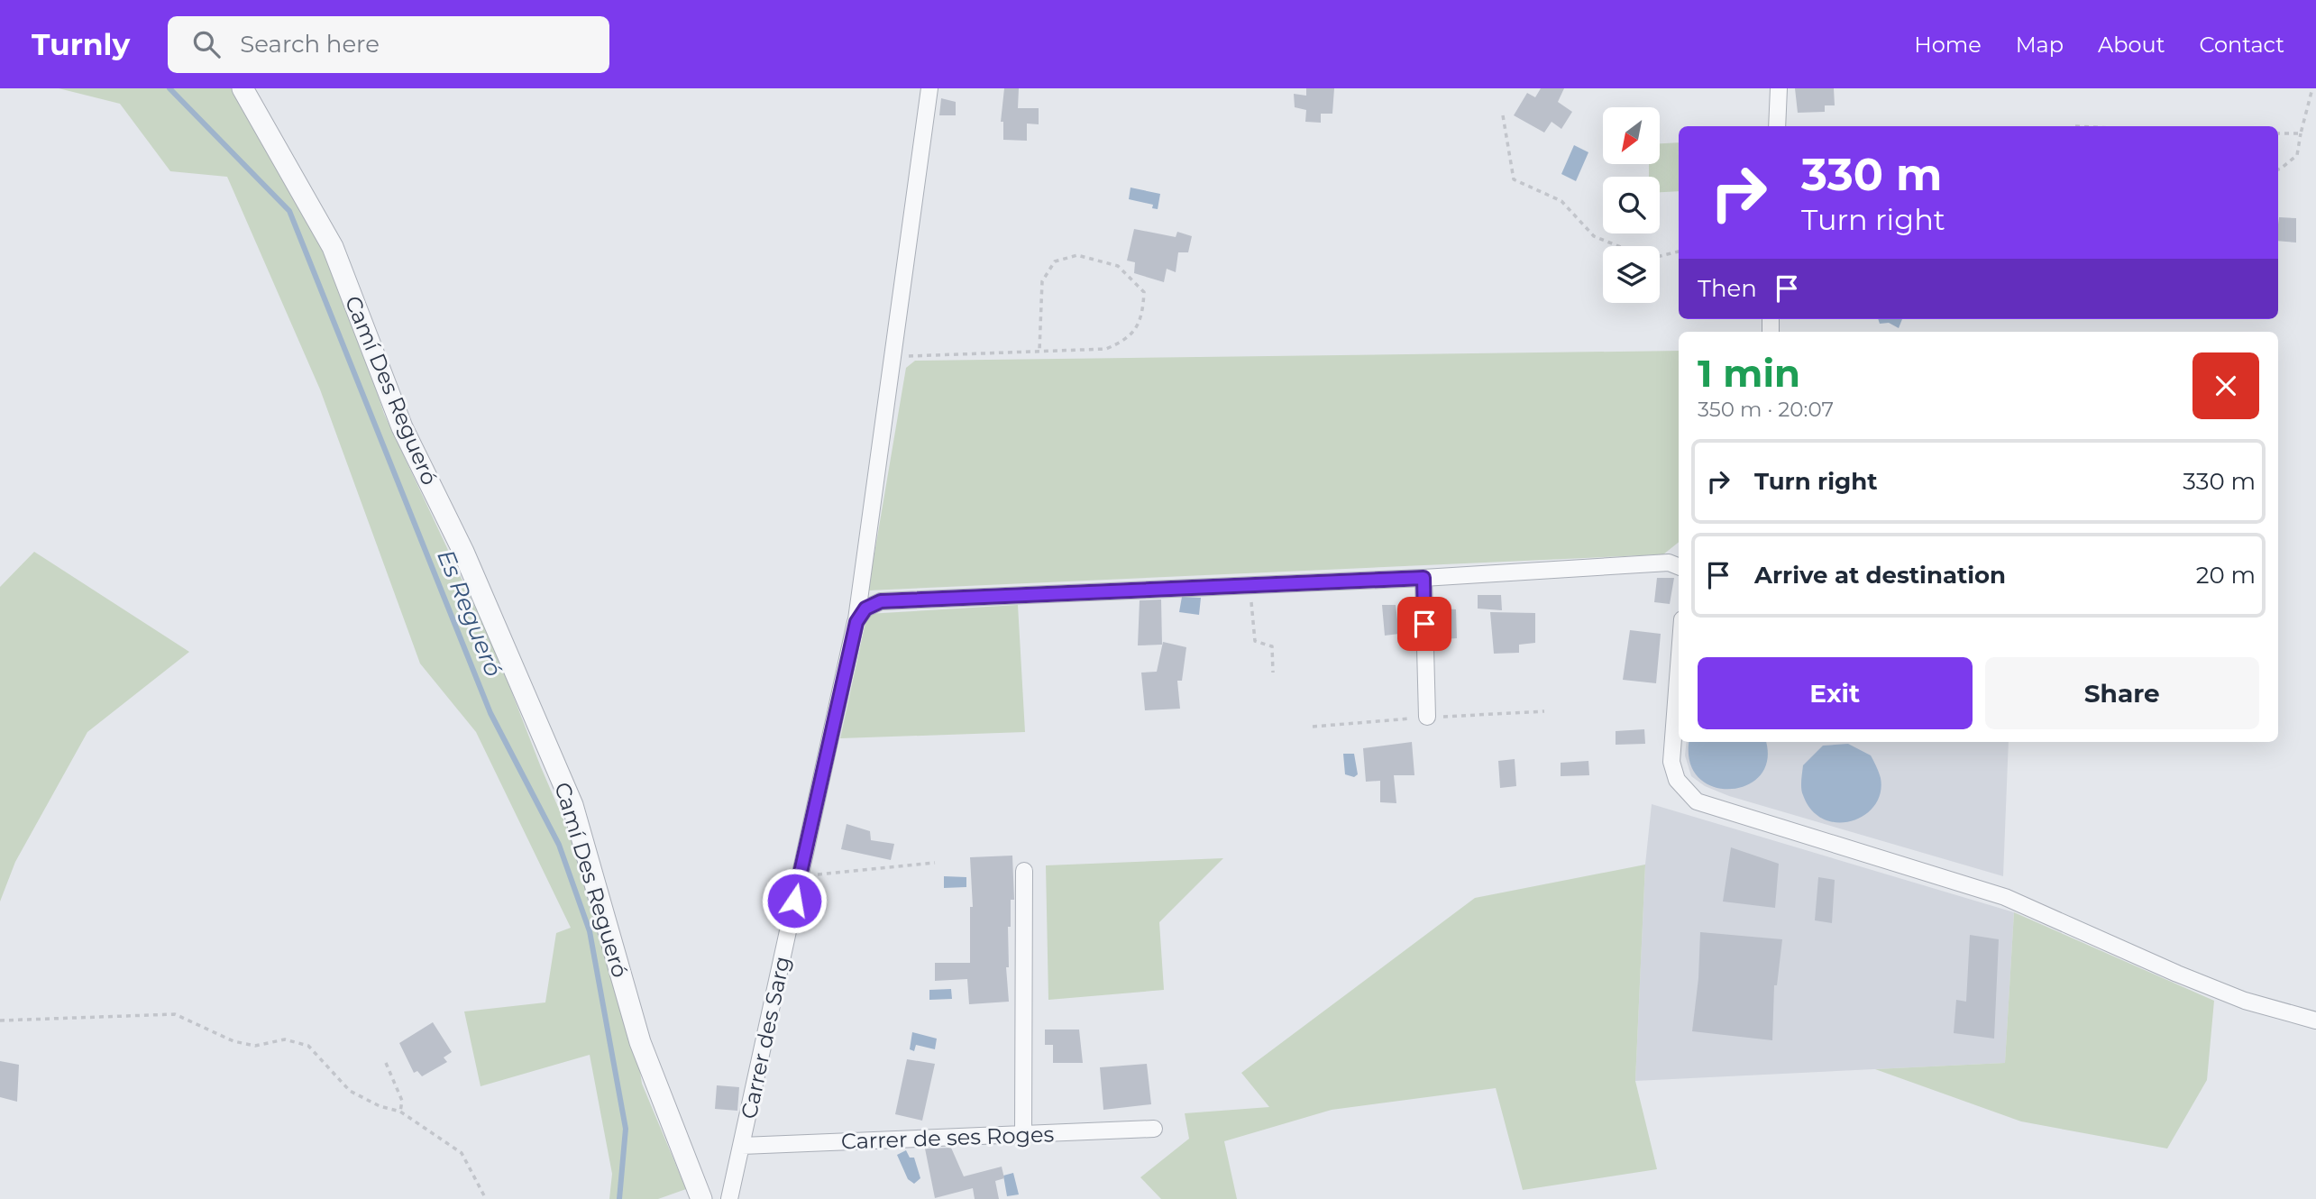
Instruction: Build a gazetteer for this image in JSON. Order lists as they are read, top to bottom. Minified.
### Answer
{"streets":{"street":["Camí Des Regueró","Carrer des Sarg","Carrer de ses Roges"]},"crossings":[["Carrer des Sarg","Carrer de ses Roges"]],"water":["Es Regueró"],"north":"bottom left","page":{"header":"Turnly","search":"Search here","nav":["Home","Map","About","Contact"],"turn":["330 m","Turn right"],"then":"Then","heading":["1 min","350 m · 20:07"],"list":[{"name":"Turn right","value":"330 m"},{"name":"Arrive at destination","value":"20 m"}],"buttons":["Exit","Share"]}}
